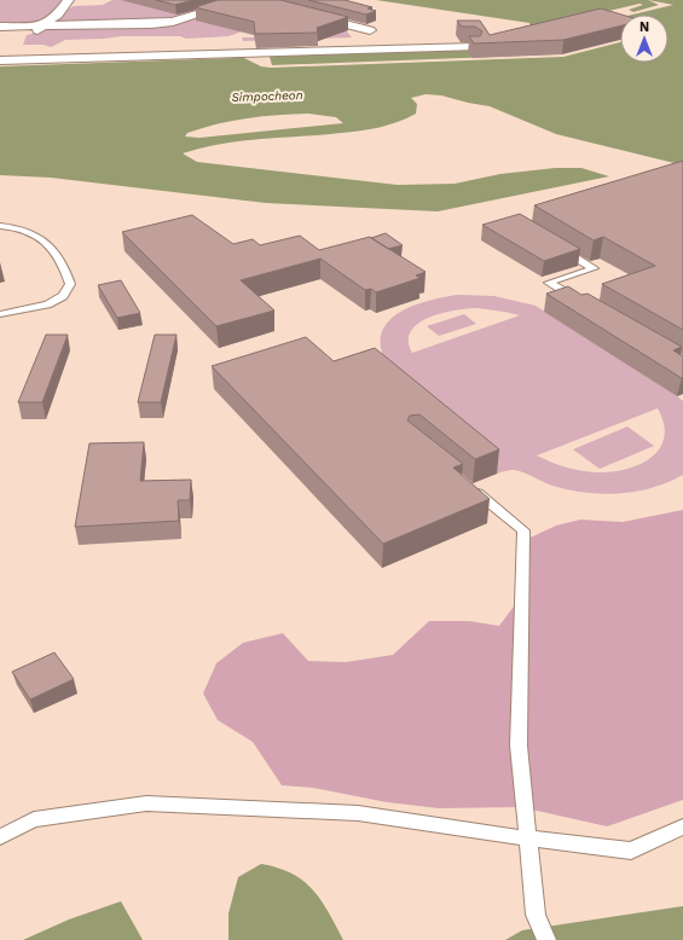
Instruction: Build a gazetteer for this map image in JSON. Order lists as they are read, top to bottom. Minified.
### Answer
{"water":["Simpocheon"],"north":"top"}
